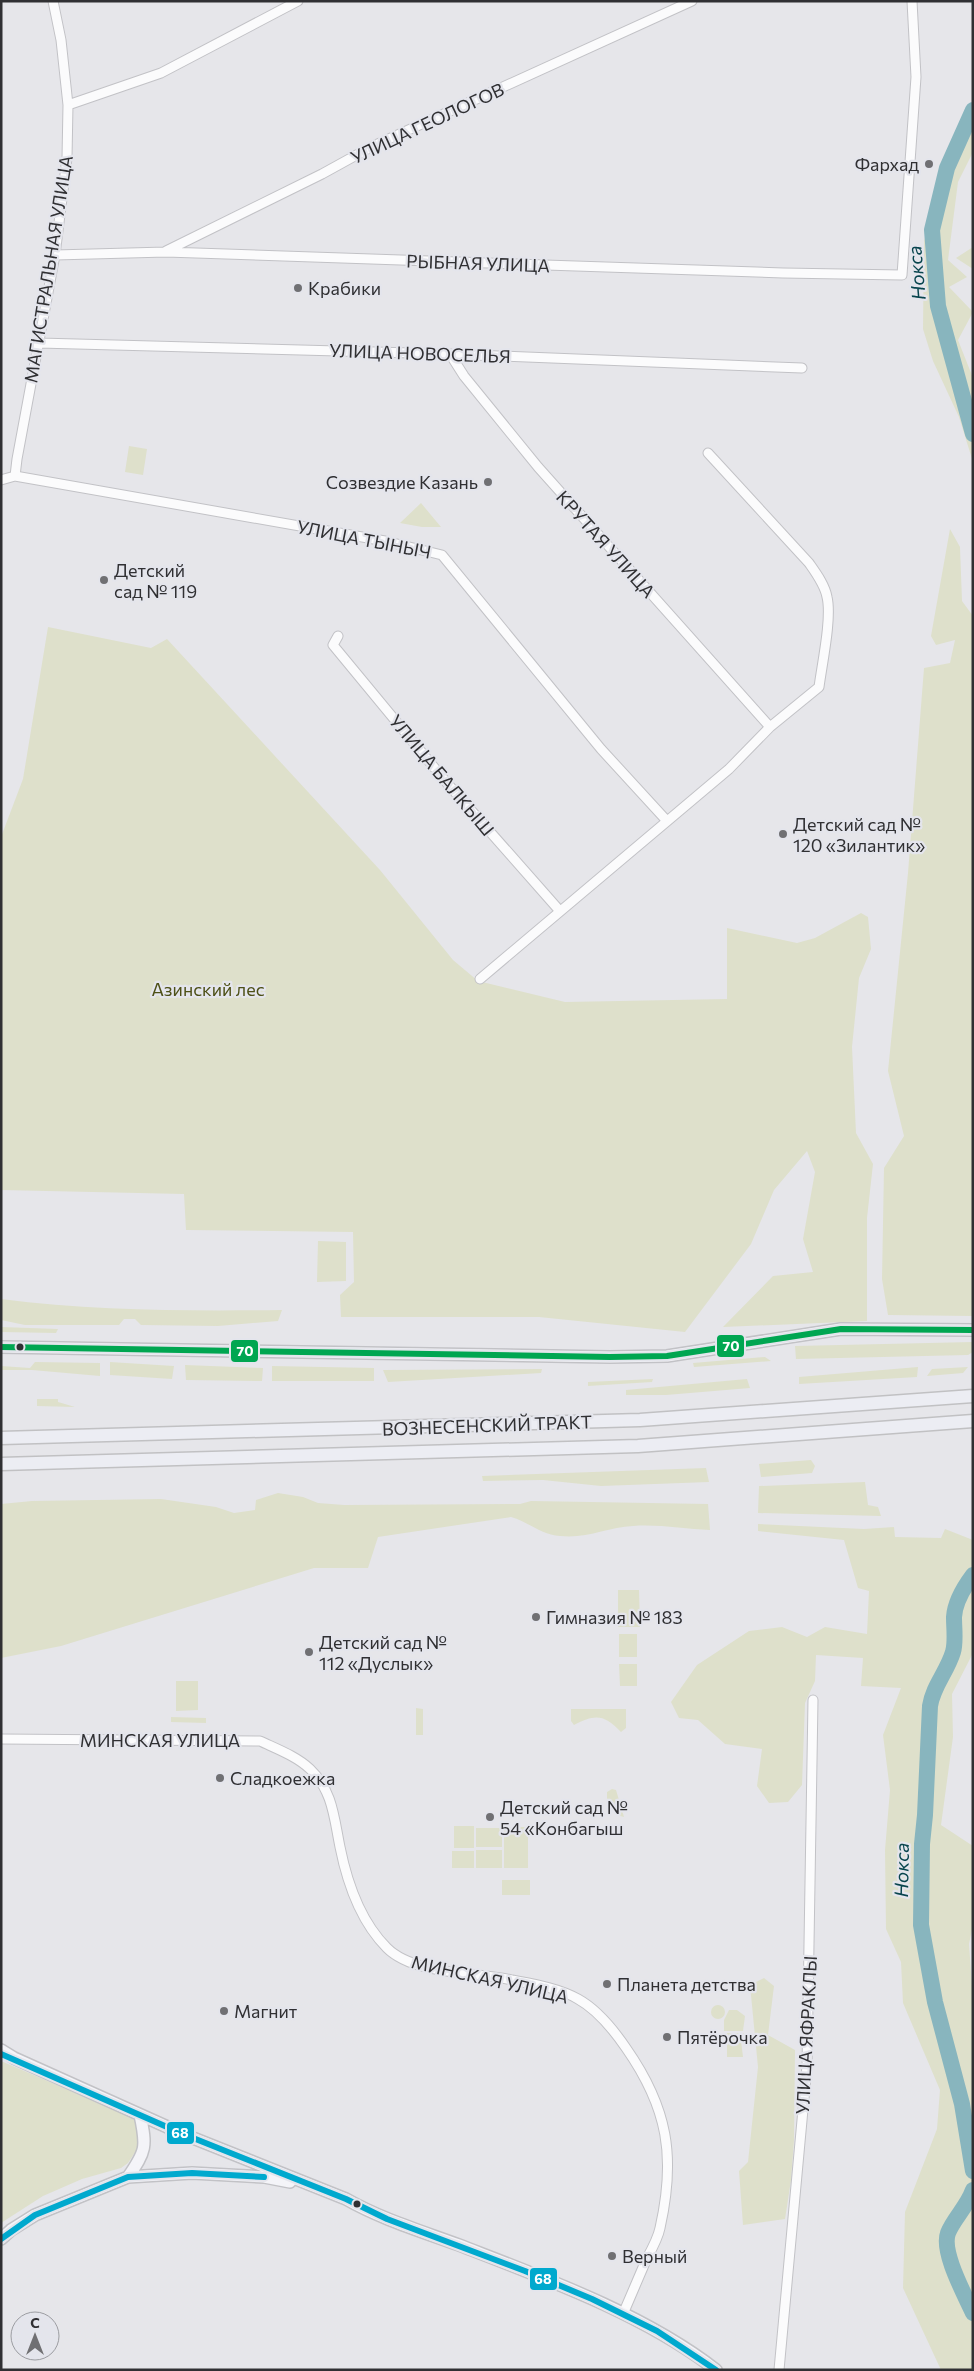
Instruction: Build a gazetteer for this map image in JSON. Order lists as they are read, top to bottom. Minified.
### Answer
{"streets":{"main road":["ВОЗНЕСЕНСКИЙ ТРАКТ"],"street":["УЛИЦА ГЕОЛОГОВ","РЫБНАЯ УЛИЦА","МАГИСТРАЛЬНАЯ УЛИЦА","УЛИЦА НОВОСЕЛЬЯ","УЛИЦА ТЫНЫЧ","КРУТАЯ УЛИЦА","УЛИЦА БАЛКЫШ","МИНСКАЯ УЛИЦА","УЛИЦА ЯФРАКЛЫ"]},"crossings":[["УЛИЦА ГЕОЛОГОВ","РЫБНАЯ УЛИЦА"],["РЫБНАЯ УЛИЦА","МАГИСТРАЛЬНАЯ УЛИЦА"],["МАГИСТРАЛЬНАЯ УЛИЦА","УЛИЦА НОВОСЕЛЬЯ"],["МАГИСТРАЛЬНАЯ УЛИЦА","УЛИЦА ТЫНЫЧ"],["УЛИЦА НОВОСЕЛЬЯ","КРУТАЯ УЛИЦА"]],"water":["Нокса"],"parks":["Азинский лес"],"places":["Фархад","Крабики","Созвездие Казань","Детский сад № 119","Детский сад № 120 «Зилантик»","Гимназия № 183","Детский сад № 112 «Дуслык»","Сладкоежка","Детский сад № 54 «Конбагыш","Планета детства","Магнит","Пятёрочка","Верный"],"lines":["transit line 70","transit line 68"],"north":"top"}
